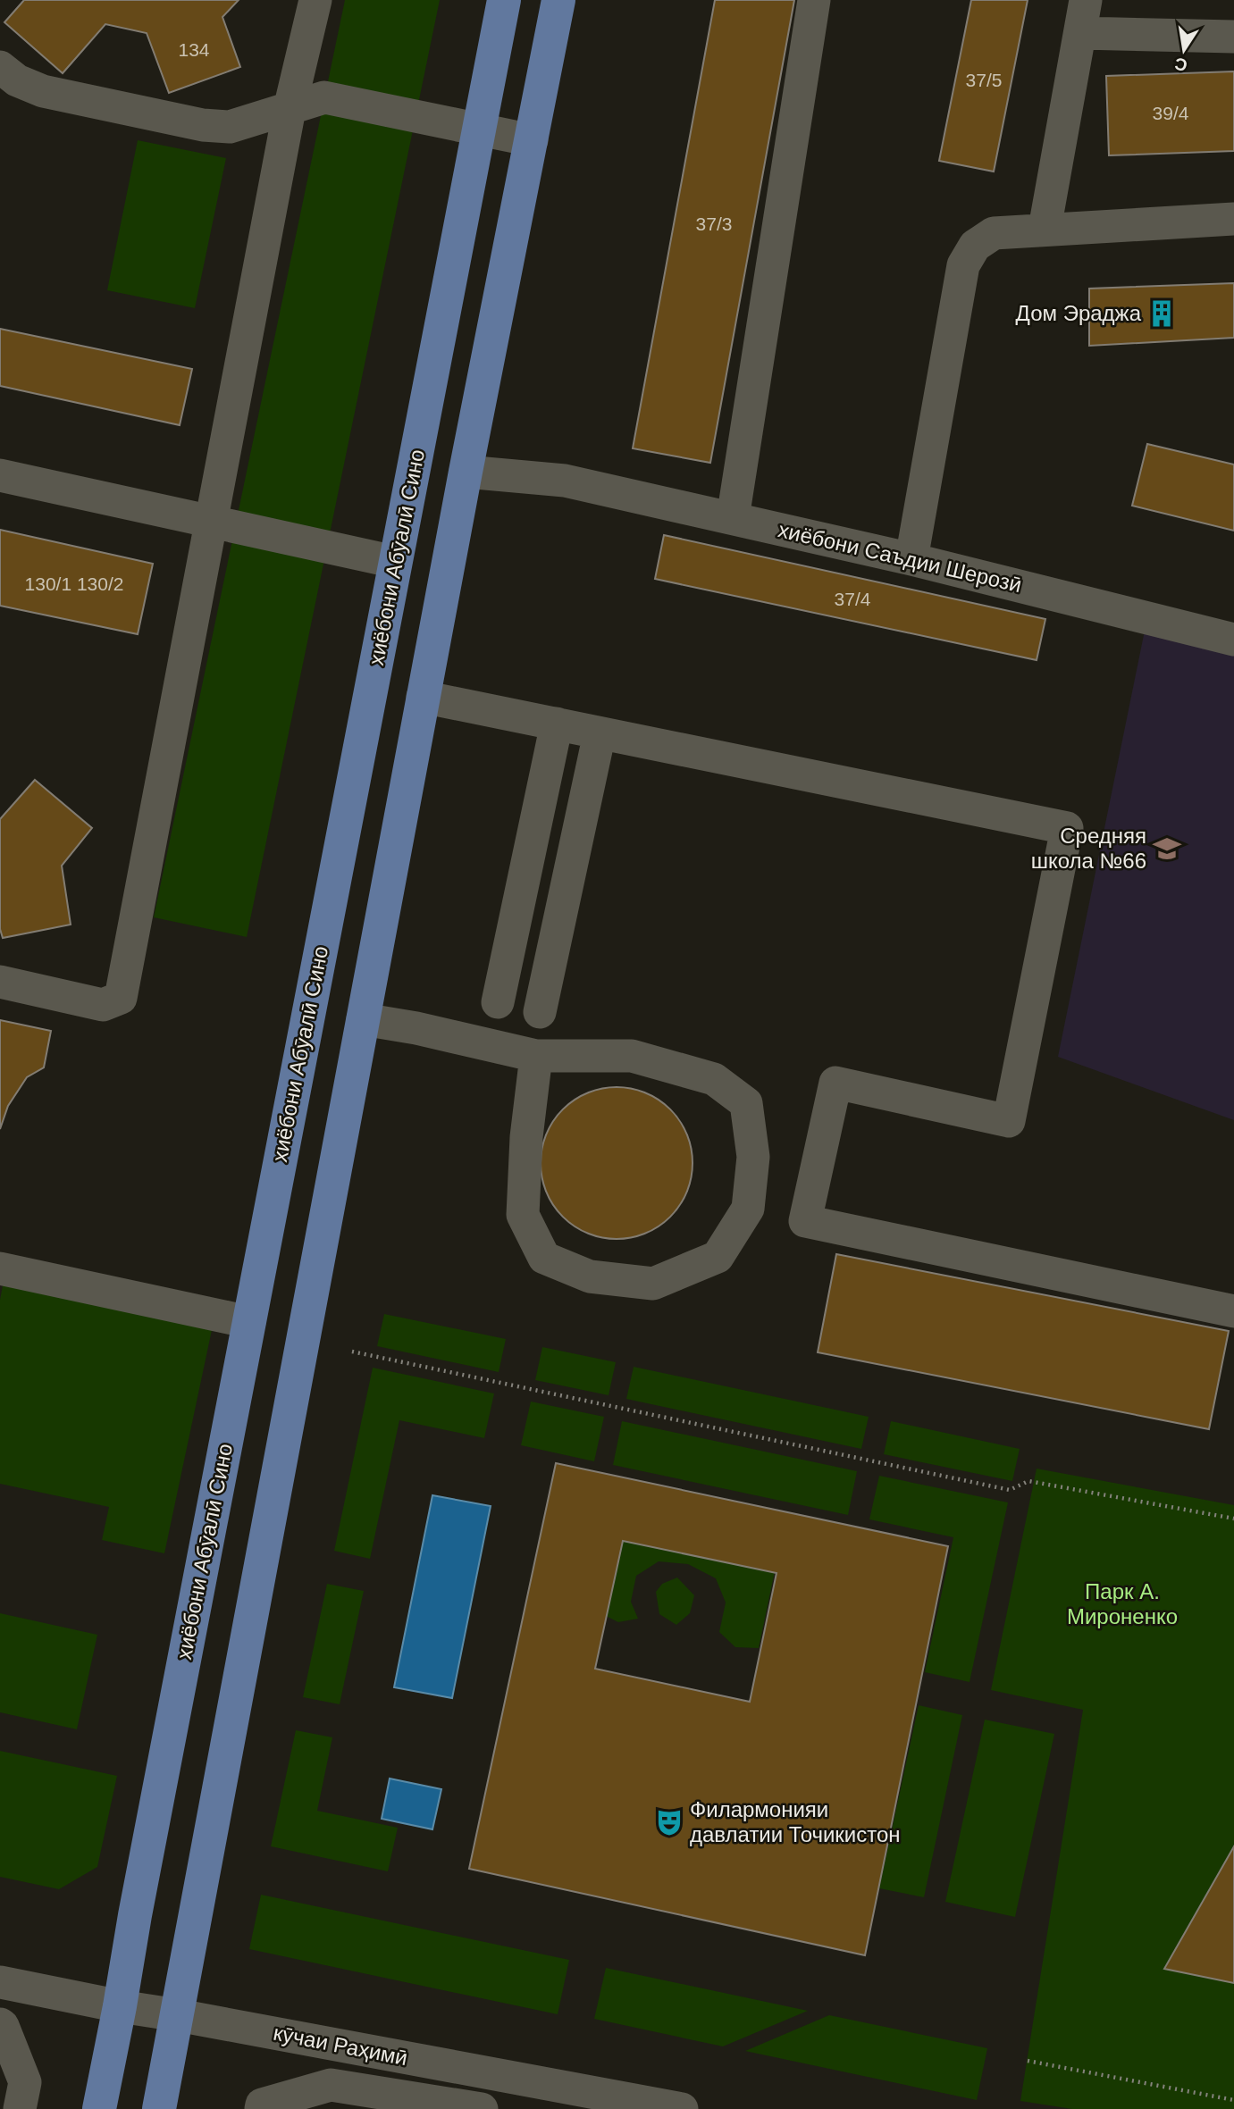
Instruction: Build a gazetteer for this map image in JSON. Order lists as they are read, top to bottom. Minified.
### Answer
{"streets":{"main road":["хиёбони Абӯалӣ Сино"],"street":["хиёбони Саъдии Шерозӣ","кӯчаи Раҳимӣ"]},"crossings":[["хиёбони Абӯалӣ Сино","кӯчаи Раҳимӣ"]],"parks":["Парк А. Мироненко"],"places":{"building":["Дом Эраджа"],"school or university":["Средняя школа №66"],"theatre":["Филармонияи давлатии Точикистон"]},"house_numbers":["134","37/5","39/4","37/3","130/1 130/2","37/4"],"north":"bottom"}
